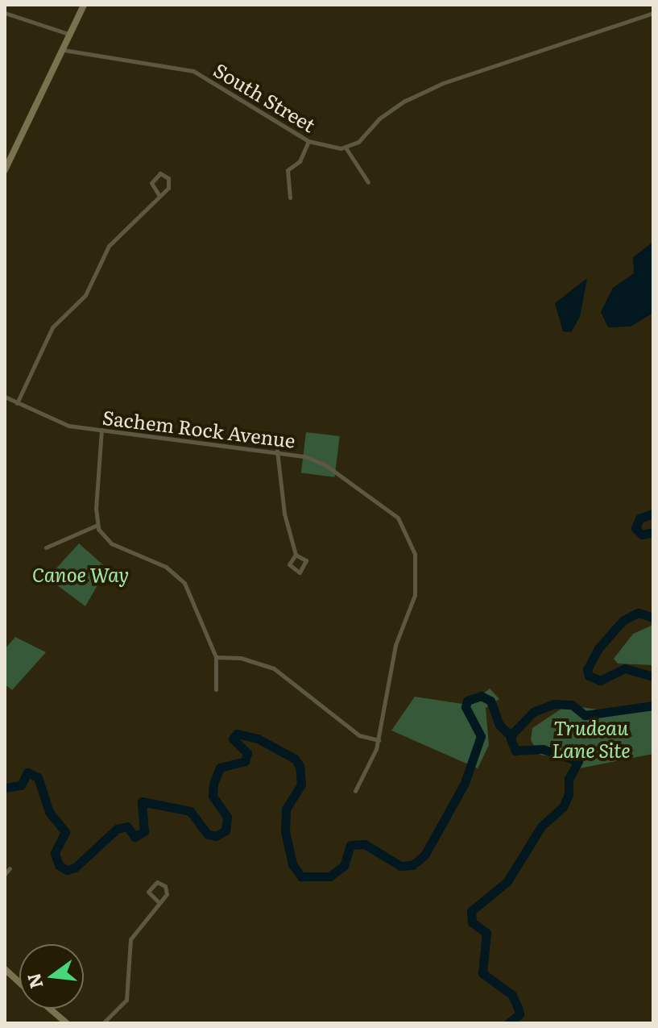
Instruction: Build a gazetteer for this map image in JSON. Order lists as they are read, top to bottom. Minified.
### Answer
{"streets":{"street":["South Street","Sachem Rock Avenue"]},"parks":["Canoe Way","Trudeau Lane Site"],"north":"left"}
